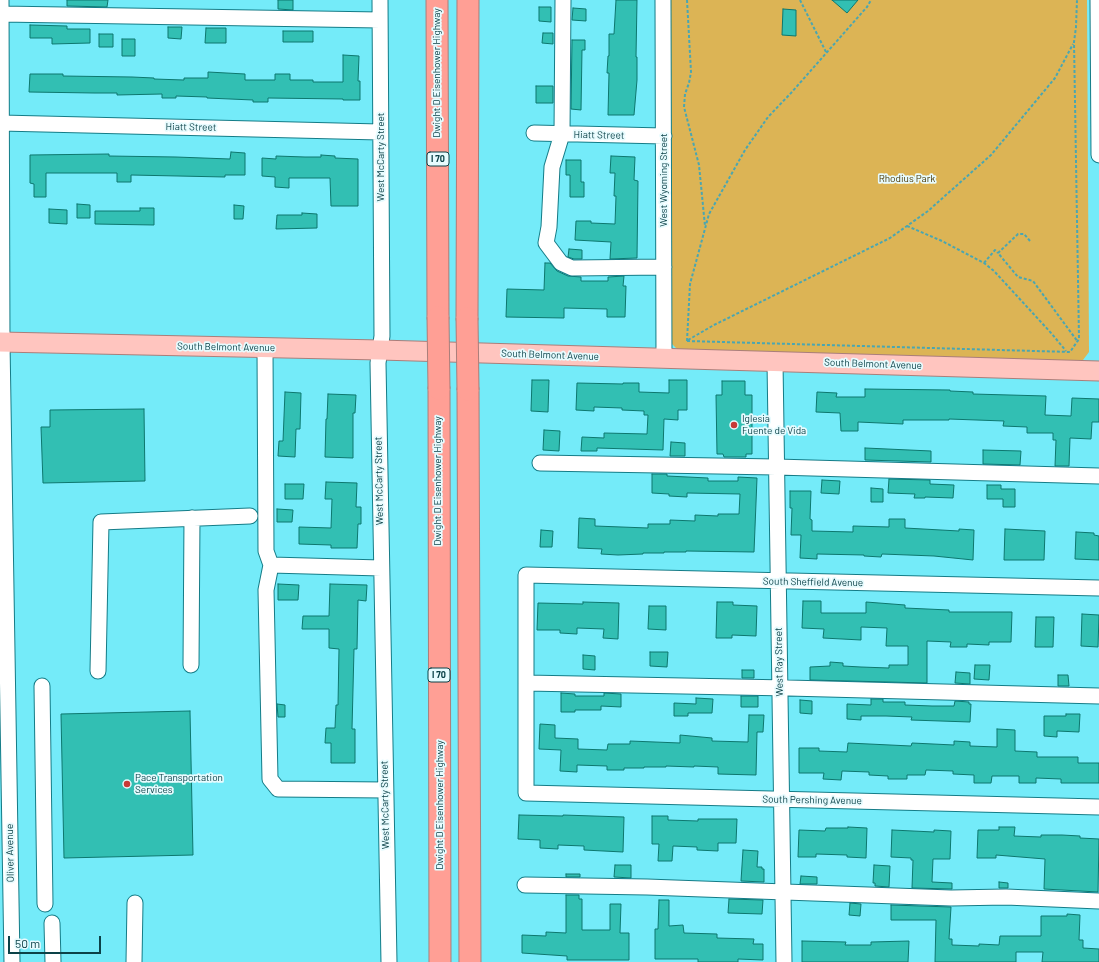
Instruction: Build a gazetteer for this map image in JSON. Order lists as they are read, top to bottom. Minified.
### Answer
{"streets":{"highway":["Dwight D Eisenhower Highway","I 70"],"main road":["South Belmont Avenue"],"street":["Hiatt Street","West McCarty Street","West Wyoming Street","South Sheffield Avenue","West Ray Street","South Pershing Avenue","Oliver Avenue"]},"crossings":[["Hiatt Street","West McCarty Street"],["Hiatt Street","West Wyoming Street"],["Hiatt Street","Oliver Avenue"],["West McCarty Street","South Belmont Avenue"],["West Wyoming Street","South Belmont Avenue"],["South Belmont Avenue","West Ray Street"],["South Belmont Avenue","Oliver Avenue"],["South Sheffield Avenue","West Ray Street"],["South Sheffield Avenue","South Pershing Avenue"],["West Ray Street","South Pershing Avenue"]],"parks":["Rhodius Park"],"places":["Iglesia Fuente de Vida","Pace Transportation Services"],"scale_bar":"50 m"}
